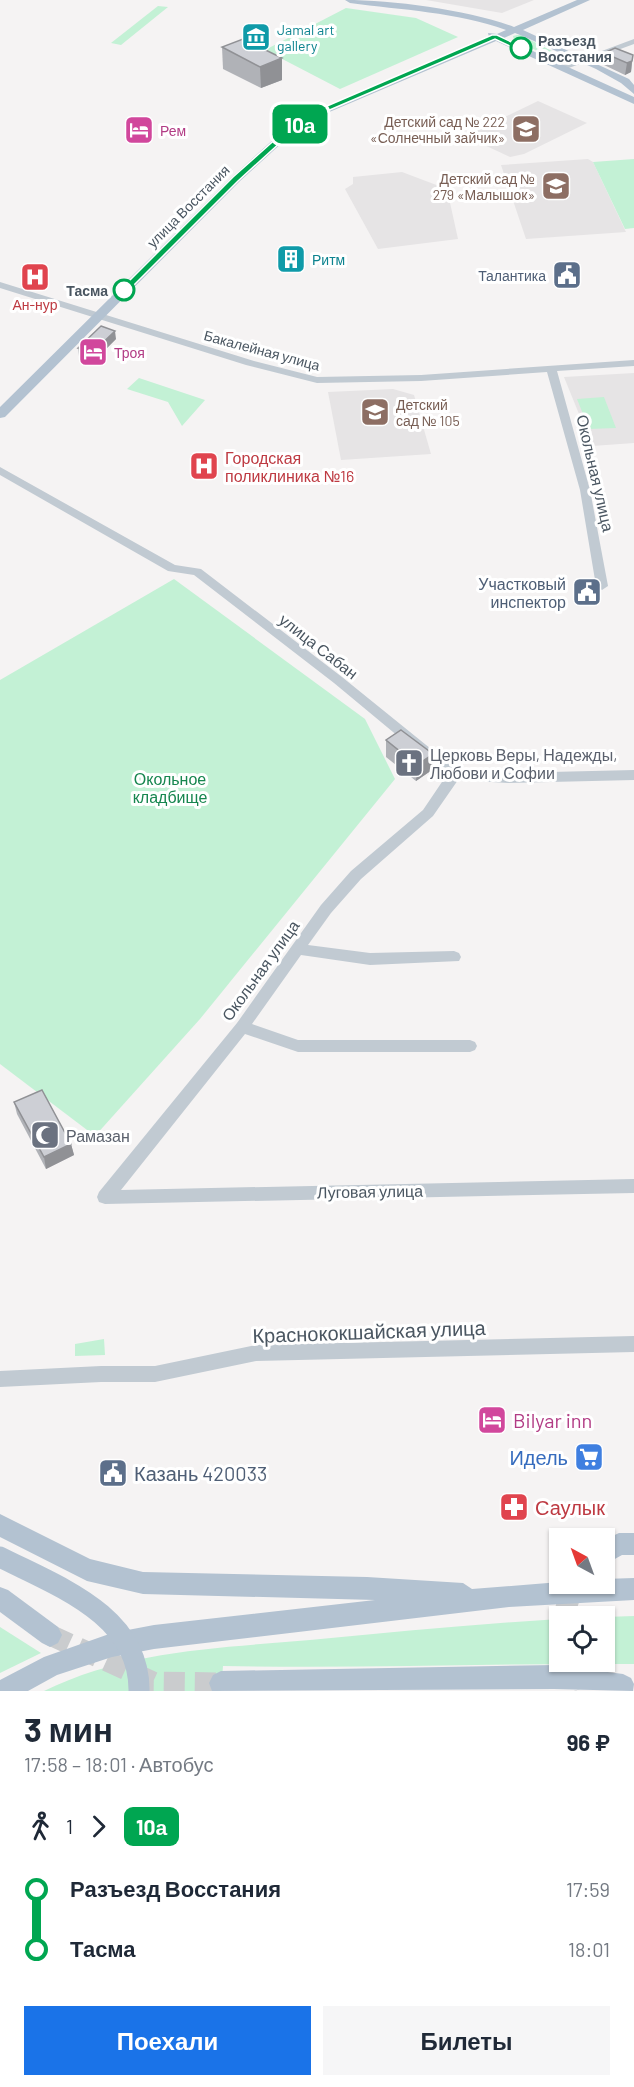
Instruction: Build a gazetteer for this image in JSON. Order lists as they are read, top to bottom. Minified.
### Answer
{"streets":{"main road":["улица Восстания"],"street":["Бакалейная улица","Окольная улица","улица Сабан","Луговая улица","Краснококшайская улица"]},"crossings":[["улица Восстания","Бакалейная улица"],["Бакалейная улица","Окольная улица"],["Окольная улица","улица Сабан"],["Окольная улица","Луговая улица"]],"parks":["Окольное кладбище"],"places":{"museum":["Jamal art gallery"],"other":["Разъезд Восстания","Тасма"],"school or university":["Детский сад № 222 «Солнечный зайчик»","Детский сад № 279 «Малышок»","Детский сад № 105"],"hotel":["Рем","Троя","Bilyar inn"],"building":["Ритм"],"public building":["Талантика","Участковый инспектор","Казань 420033"],"hospital":["Ан-нур","Городская поликлиника №16"],"church":["Церковь Веры, Надежды, Любови и Софии"],"mosque":["Рамазан"],"supermarket":["Идель"],"pharmacy":["Саулык"]},"lines":["bus line 10а"],"north":"top left","page":{"on_map":"10а","heading":["3 мин","17:58 – 18:01 · Автобус","96 ₽"],"legs":["1","10а"],"list":[{"name":"Разъезд Восстания","value":"17:59"},{"name":"Тасма","value":"18:01"}],"buttons":["Поехали","Билеты"]}}
